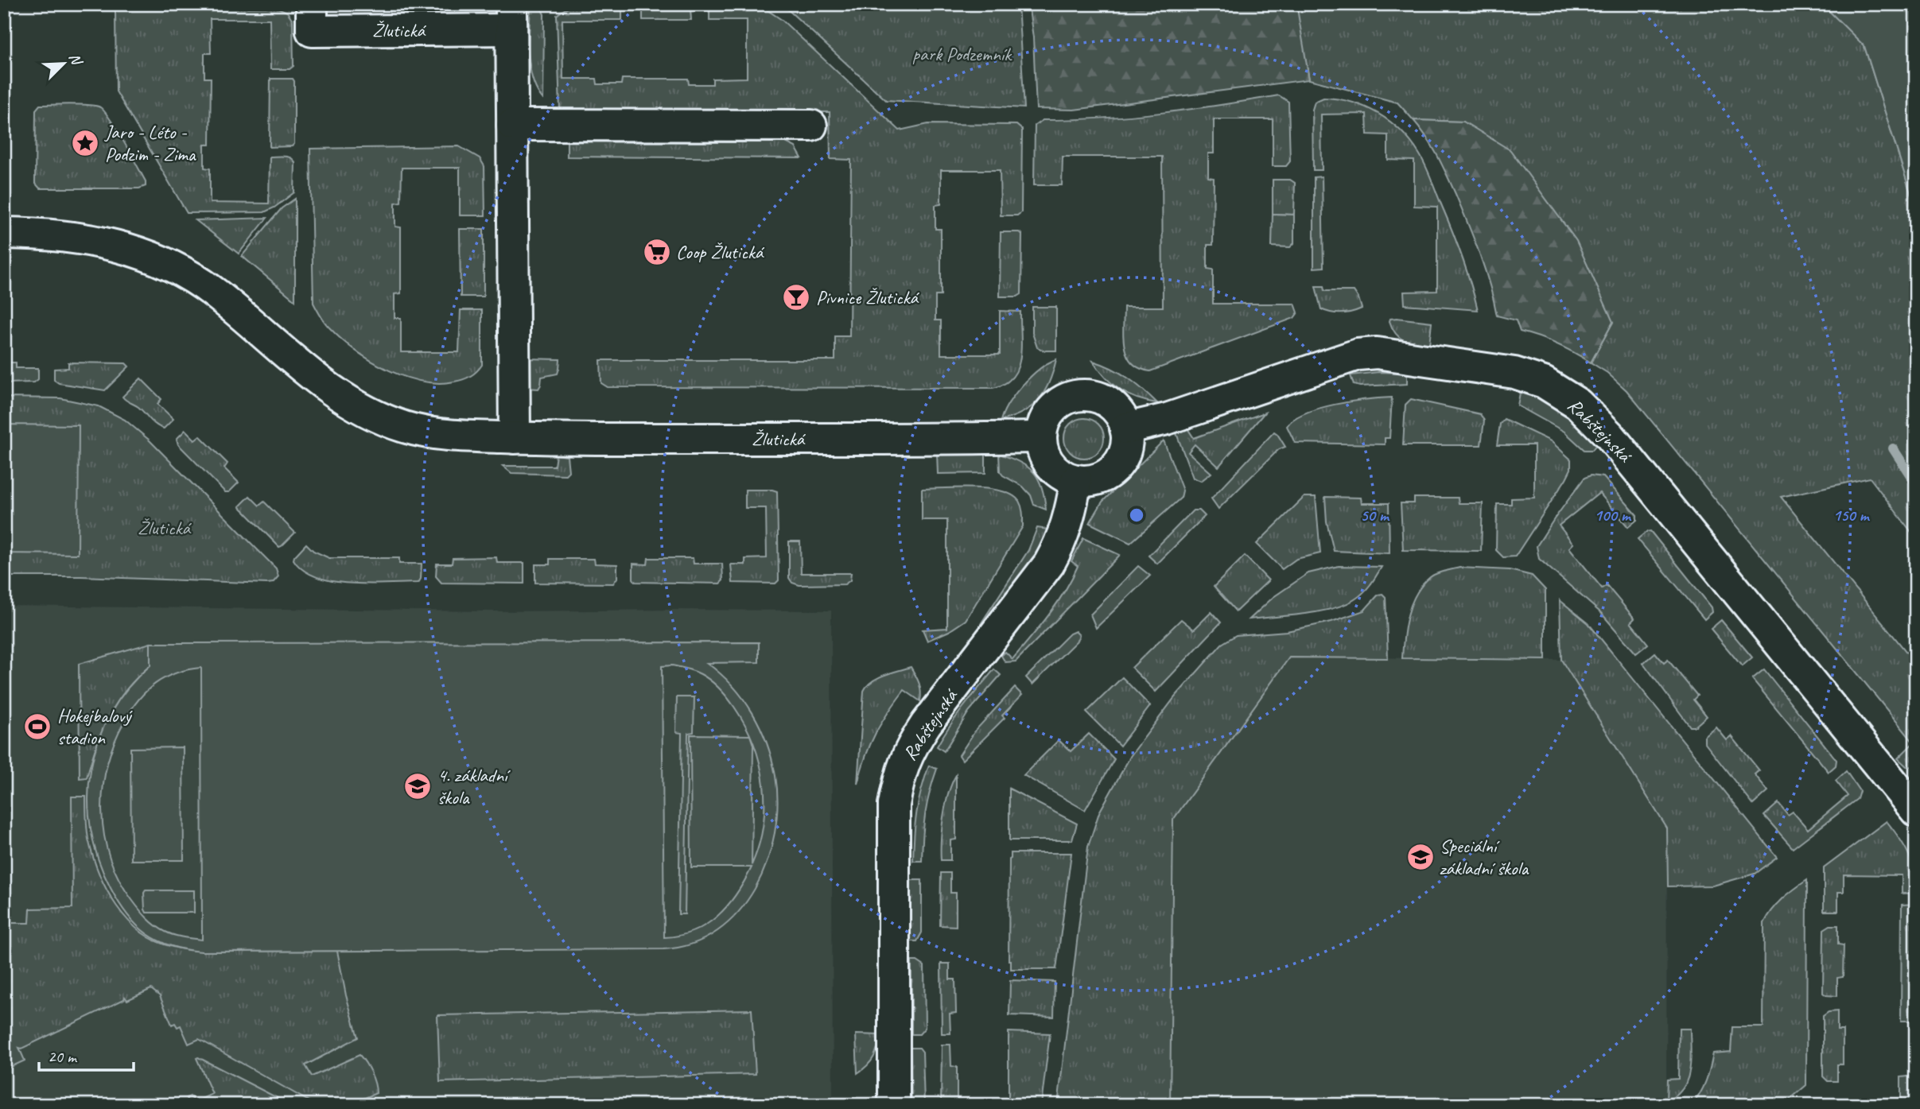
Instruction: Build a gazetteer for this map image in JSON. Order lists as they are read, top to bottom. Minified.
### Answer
{"streets":{"street":["Žlutická","Rabštejnská"]},"crossings":[["Žlutická","Rabštejnská"]],"parks":["park Podzemník","Žlutická"],"places":{"place":["Jaro - Léto - Podzim - Zima"],"supermarket":["Coop Žlutická"],"bar":["Pivnice Žlutická"],"sports":["Hokejbalový stadion"],"school or university":["4. základní škola","Speciální základní škola"]},"scale_bar":"20 m","north":"top right","rings":["50 m","100 m","150 m"]}
